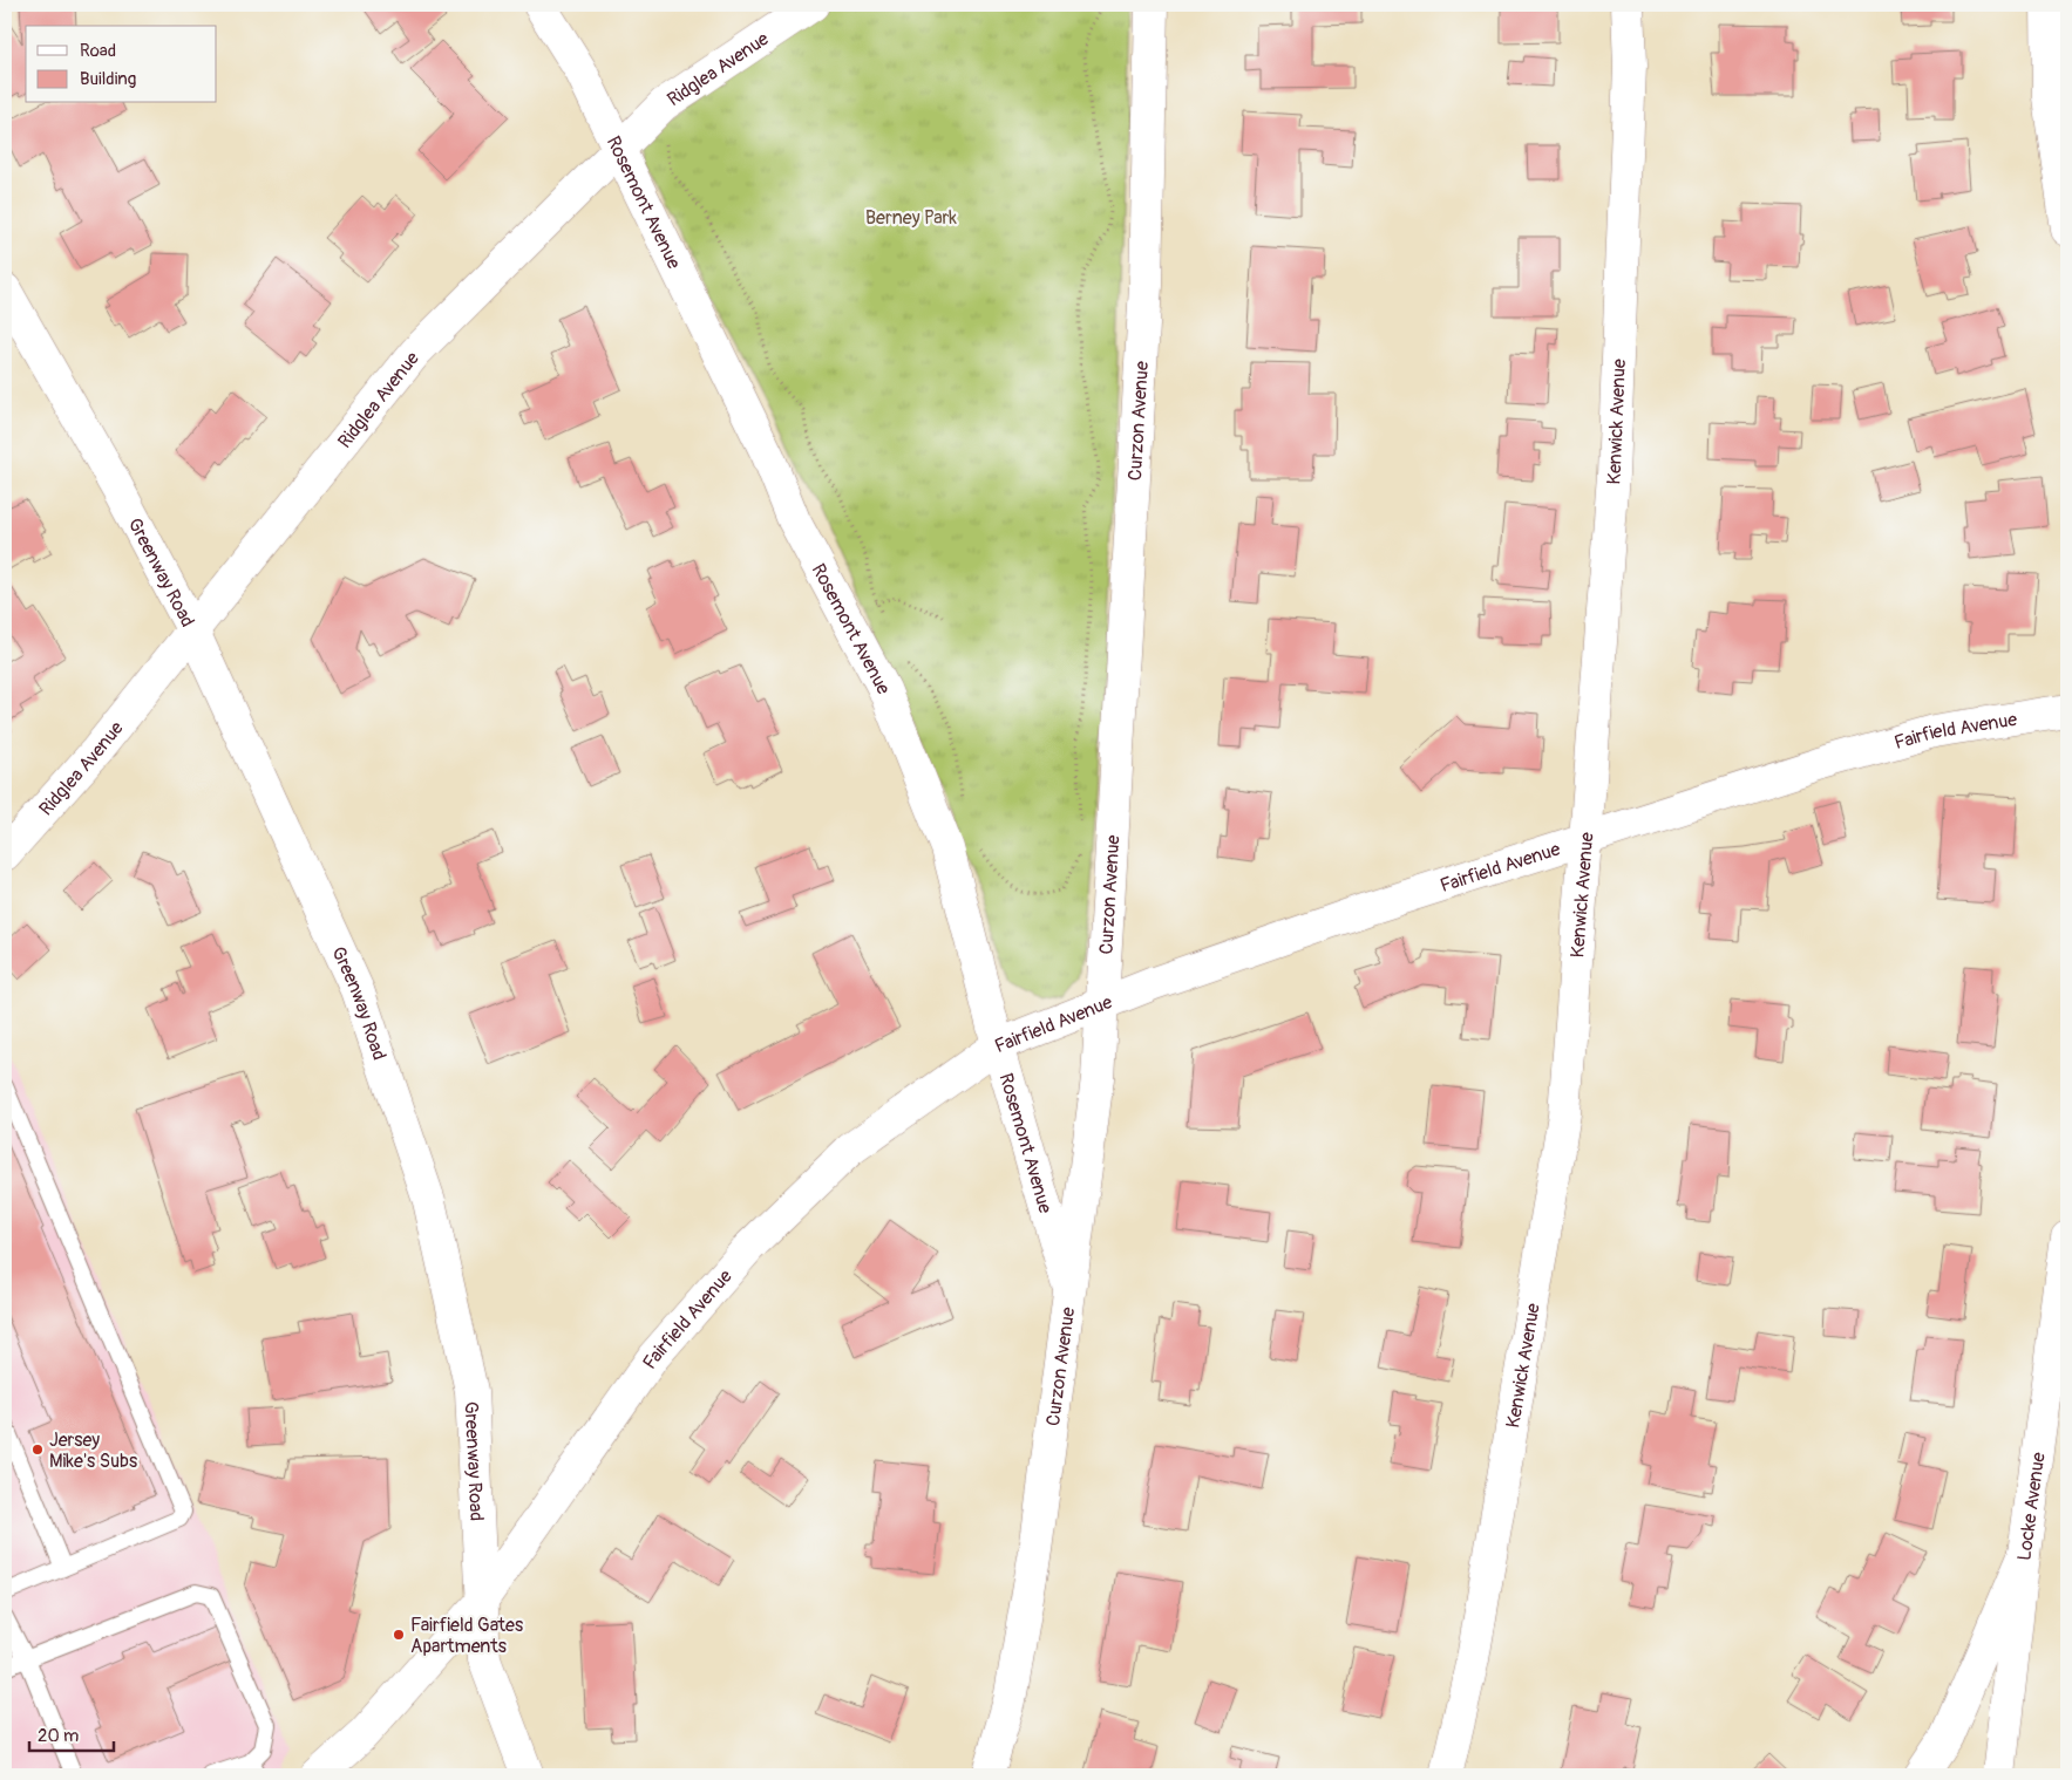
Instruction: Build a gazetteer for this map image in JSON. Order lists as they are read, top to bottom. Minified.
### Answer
{"streets":{"street":["Ridglea Avenue","Rosemont Avenue","Curzon Avenue","Kenwick Avenue","Greenway Road","Fairfield Avenue","Locke Avenue"]},"crossings":[["Ridglea Avenue","Rosemont Avenue"],["Ridglea Avenue","Greenway Road"],["Rosemont Avenue","Curzon Avenue"],["Rosemont Avenue","Fairfield Avenue"],["Curzon Avenue","Fairfield Avenue"],["Kenwick Avenue","Fairfield Avenue"],["Greenway Road","Fairfield Avenue"]],"parks":["Berney Park"],"places":["Jersey Mike's Subs","Fairfield Gates Apartments"],"legend":["Road","Building"],"scale_bar":"20 m"}
